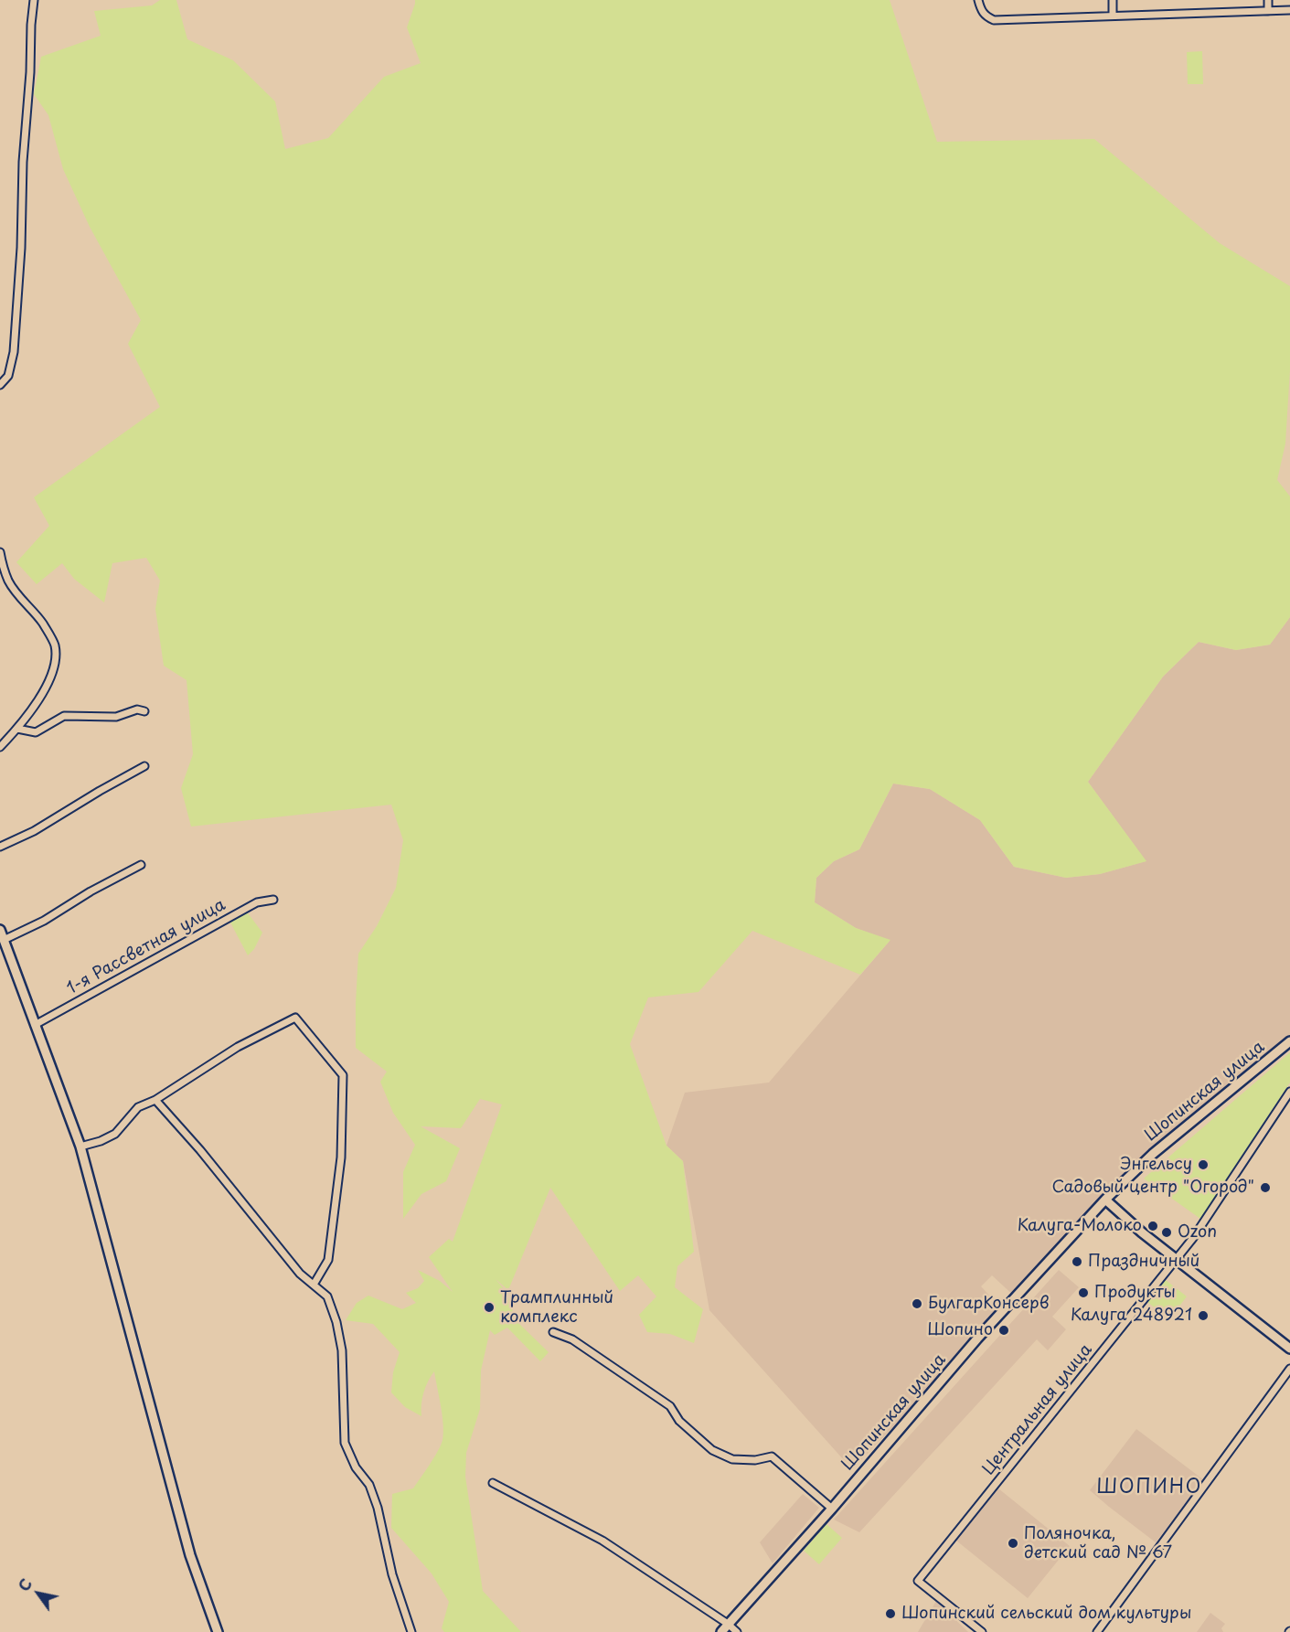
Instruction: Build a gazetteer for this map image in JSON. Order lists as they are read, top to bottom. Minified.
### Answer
{"streets":{"street":["1-я Рассветная улица","Шопинская улица","Центральная улица"]},"districts":["ШОПИНО"],"places":["Энгельсу","Садовый центр \"Огород\"","Калуга-Молоко","Ozon","Праздничный","Продукты","БулгарКонсерв","Трамплинный комплекс","Калуга 248921","Шопино","Поляночка, детский сад № 67","Шопинский сельский дом культуры"],"north":"top left"}
